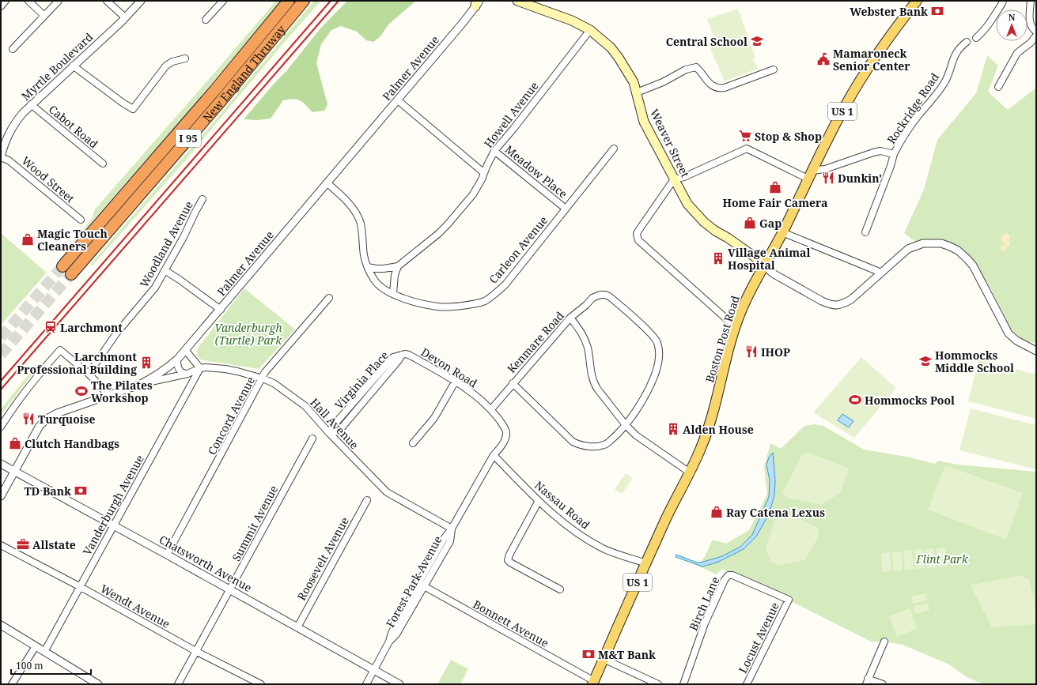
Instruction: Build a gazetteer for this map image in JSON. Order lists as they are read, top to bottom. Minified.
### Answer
{"streets":{"highway":["New England Thruway","I 95"],"main road":["US 1","Weaver Street","Boston Post Road"],"street":["Myrtle Boulevard","Palmer Avenue","Rockridge Road","Howell Avenue","Cabot Road","Meadow Place","Wood Street","Woodland Avenue","Carleon Avenue","Kenmare Road","Devon Road","Virginia Place","Concord Avenue","Hall Avenue","Vanderburgh Avenue","Nassau Road","Summit Avenue","Roosevelt Avenue","Chatsworth Avenue","Forest Park Avenue","Birch Lane","Wendt Avenue","Bonnett Avenue","Locust Avenue"]},"crossings":[["Myrtle Boulevard","Cabot Road"],["Myrtle Boulevard","Wood Street"],["Palmer Avenue","Carleon Avenue"],["Palmer Avenue","Hall Avenue"],["Palmer Avenue","Chatsworth Avenue"],["Rockridge Road","Boston Post Road"],["Howell Avenue","Weaver Street"],["Howell Avenue","Meadow Place"],["Weaver Street","Boston Post Road"],["Meadow Place","Carleon Avenue"],["Boston Post Road","Nassau Road"],["Boston Post Road","Bonnett Avenue"],["Kenmare Road","Devon Road"],["Devon Road","Virginia Place"],["Devon Road","Forest Park Avenue"],["Virginia Place","Hall Avenue"],["Concord Avenue","Hall Avenue"],["Concord Avenue","Chatsworth Avenue"],["Hall Avenue","Vanderburgh Avenue"],["Hall Avenue","Forest Park Avenue"],["Vanderburgh Avenue","Chatsworth Avenue"],["Vanderburgh Avenue","Wendt Avenue"],["Nassau Road","Forest Park Avenue"],["Summit Avenue","Chatsworth Avenue"],["Summit Avenue","Wendt Avenue"],["Roosevelt Avenue","Chatsworth Avenue"],["Chatsworth Avenue","Forest Park Avenue"],["Forest Park Avenue","Bonnett Avenue"],["Birch Lane","Locust Avenue"]],"parks":["Vanderburgh (Turtle) Park","Flint Park"],"places":{"bank":["Webster Bank","TD Bank","M&T Bank"],"school or university":["Central School","Hommocks Middle School"],"public building":["Mamaroneck Senior Center"],"supermarket":["Stop & Shop"],"restaurant":["Dunkin'","IHOP","Turquoise"],"shop":["Home Fair Camera","Gap","Magic Touch Cleaners","Clutch Handbags","Ray Catena Lexus"],"building":["Village Animal Hospital","Larchmont Professional Building","Alden House"],"station":["Larchmont"],"sports":["The Pilates Workshop","Hommocks Pool"],"office":["Allstate"]},"scale_bar":"100 m","north":"top"}
